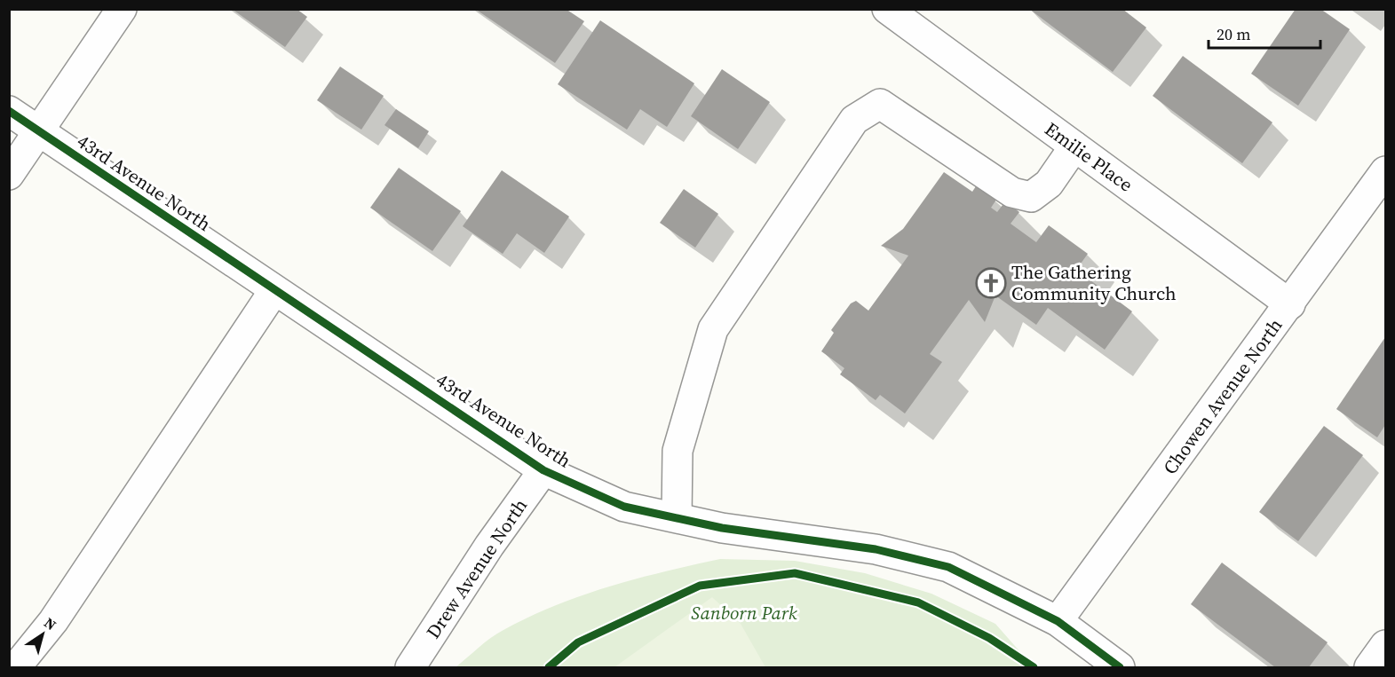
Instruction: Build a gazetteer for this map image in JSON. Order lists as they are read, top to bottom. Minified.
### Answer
{"streets":{"street":["Emilie Place","43rd Avenue North","Chowen Avenue North","Drew Avenue North"]},"crossings":[["Emilie Place","Chowen Avenue North"],["43rd Avenue North","Chowen Avenue North"],["43rd Avenue North","Drew Avenue North"]],"parks":["Sanborn Park"],"places":{"church":["The Gathering Community Church"]},"scale_bar":"20 m","north":"top right"}
